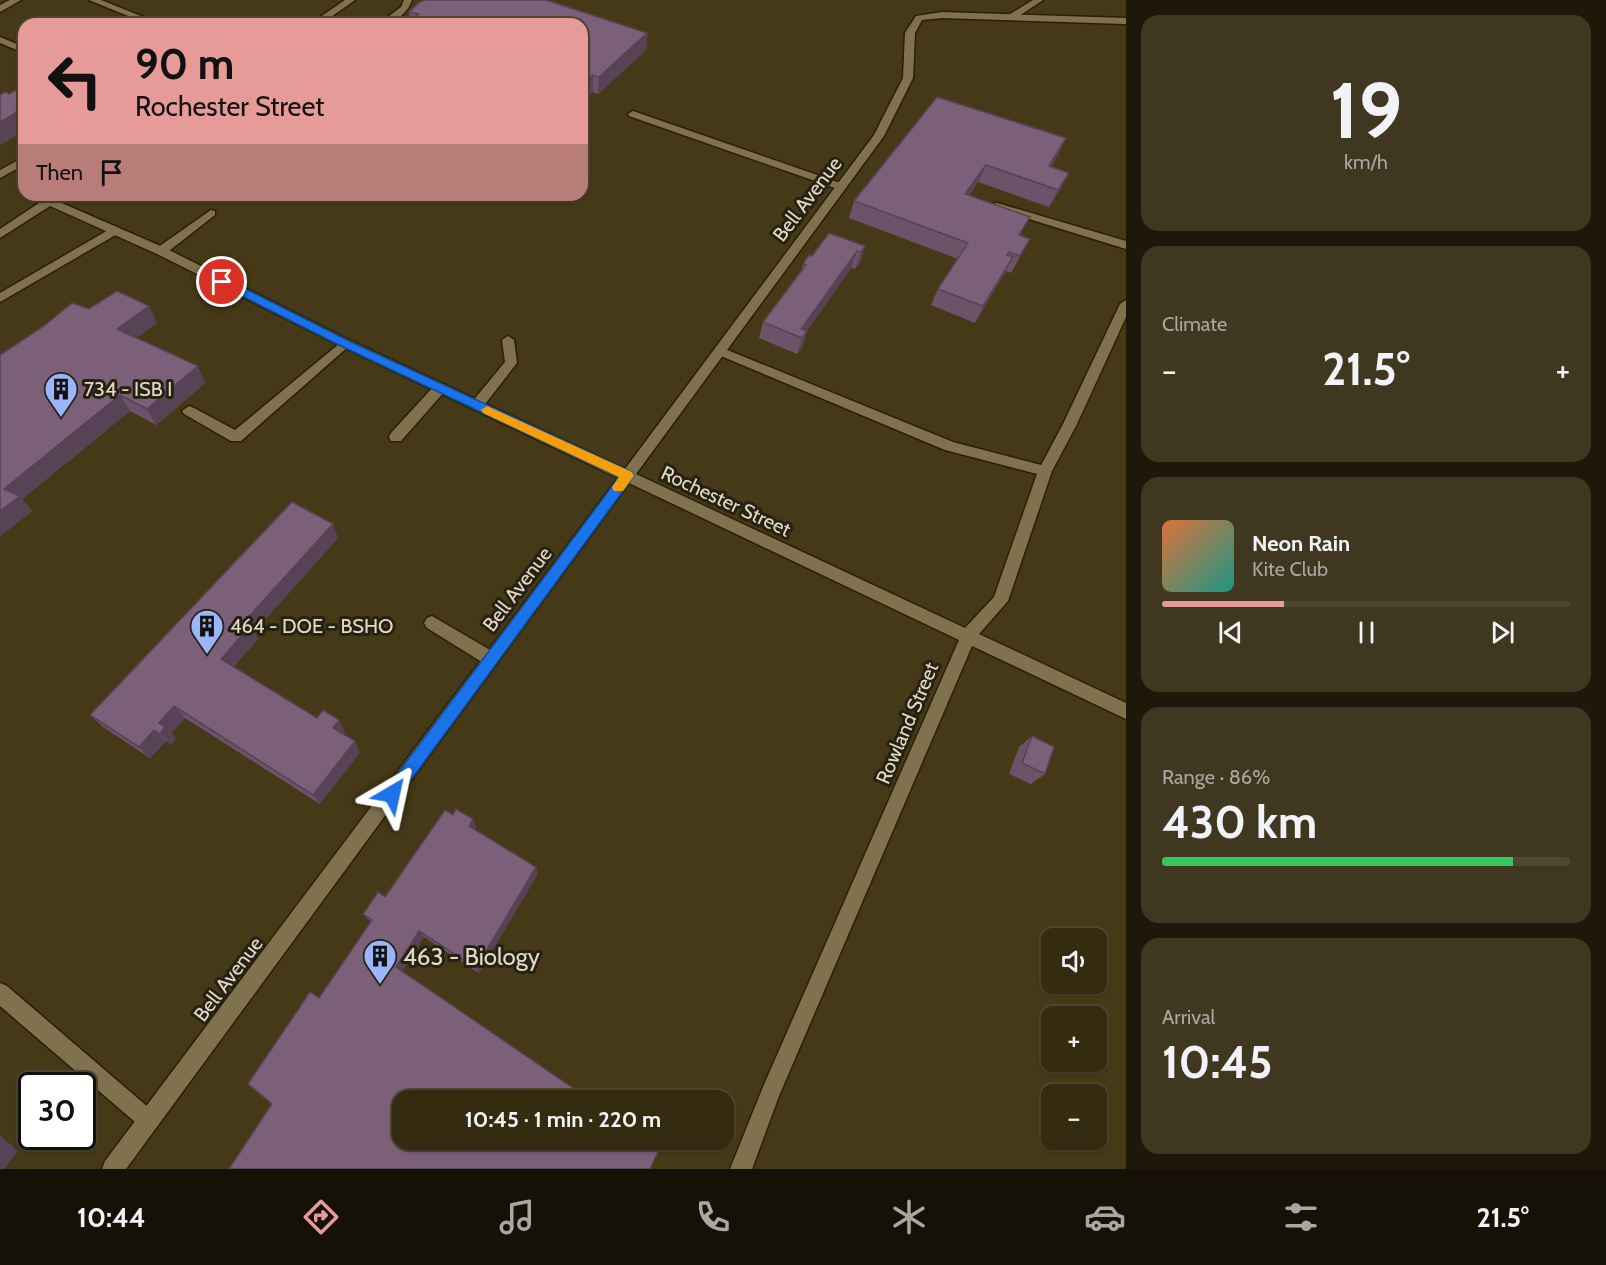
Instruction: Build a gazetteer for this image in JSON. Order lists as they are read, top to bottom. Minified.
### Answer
{"streets":{"street":["Bell Avenue","Rochester Street","Rowland Street"]},"crossings":[["Bell Avenue","Rochester Street"],["Rochester Street","Rowland Street"]],"places":{"building":["734 - ISB I","464 - DOE - BSHO","463 - Biology"]},"page":{"tile":[["19","km/h"],"Climate",["Range · 86%","430 km"],["Arrival","10:45"]],"turn":["90 m","Rochester Street"],"then":"Then","heat":["−","21.5°","+"],"song":["Neon Rain","Kite Club"],"map_buttons":["+","−"],"limit":"30","trip":"10:45 · 1 min · 220 m","tabs":["10:44","21.5°"]}}
